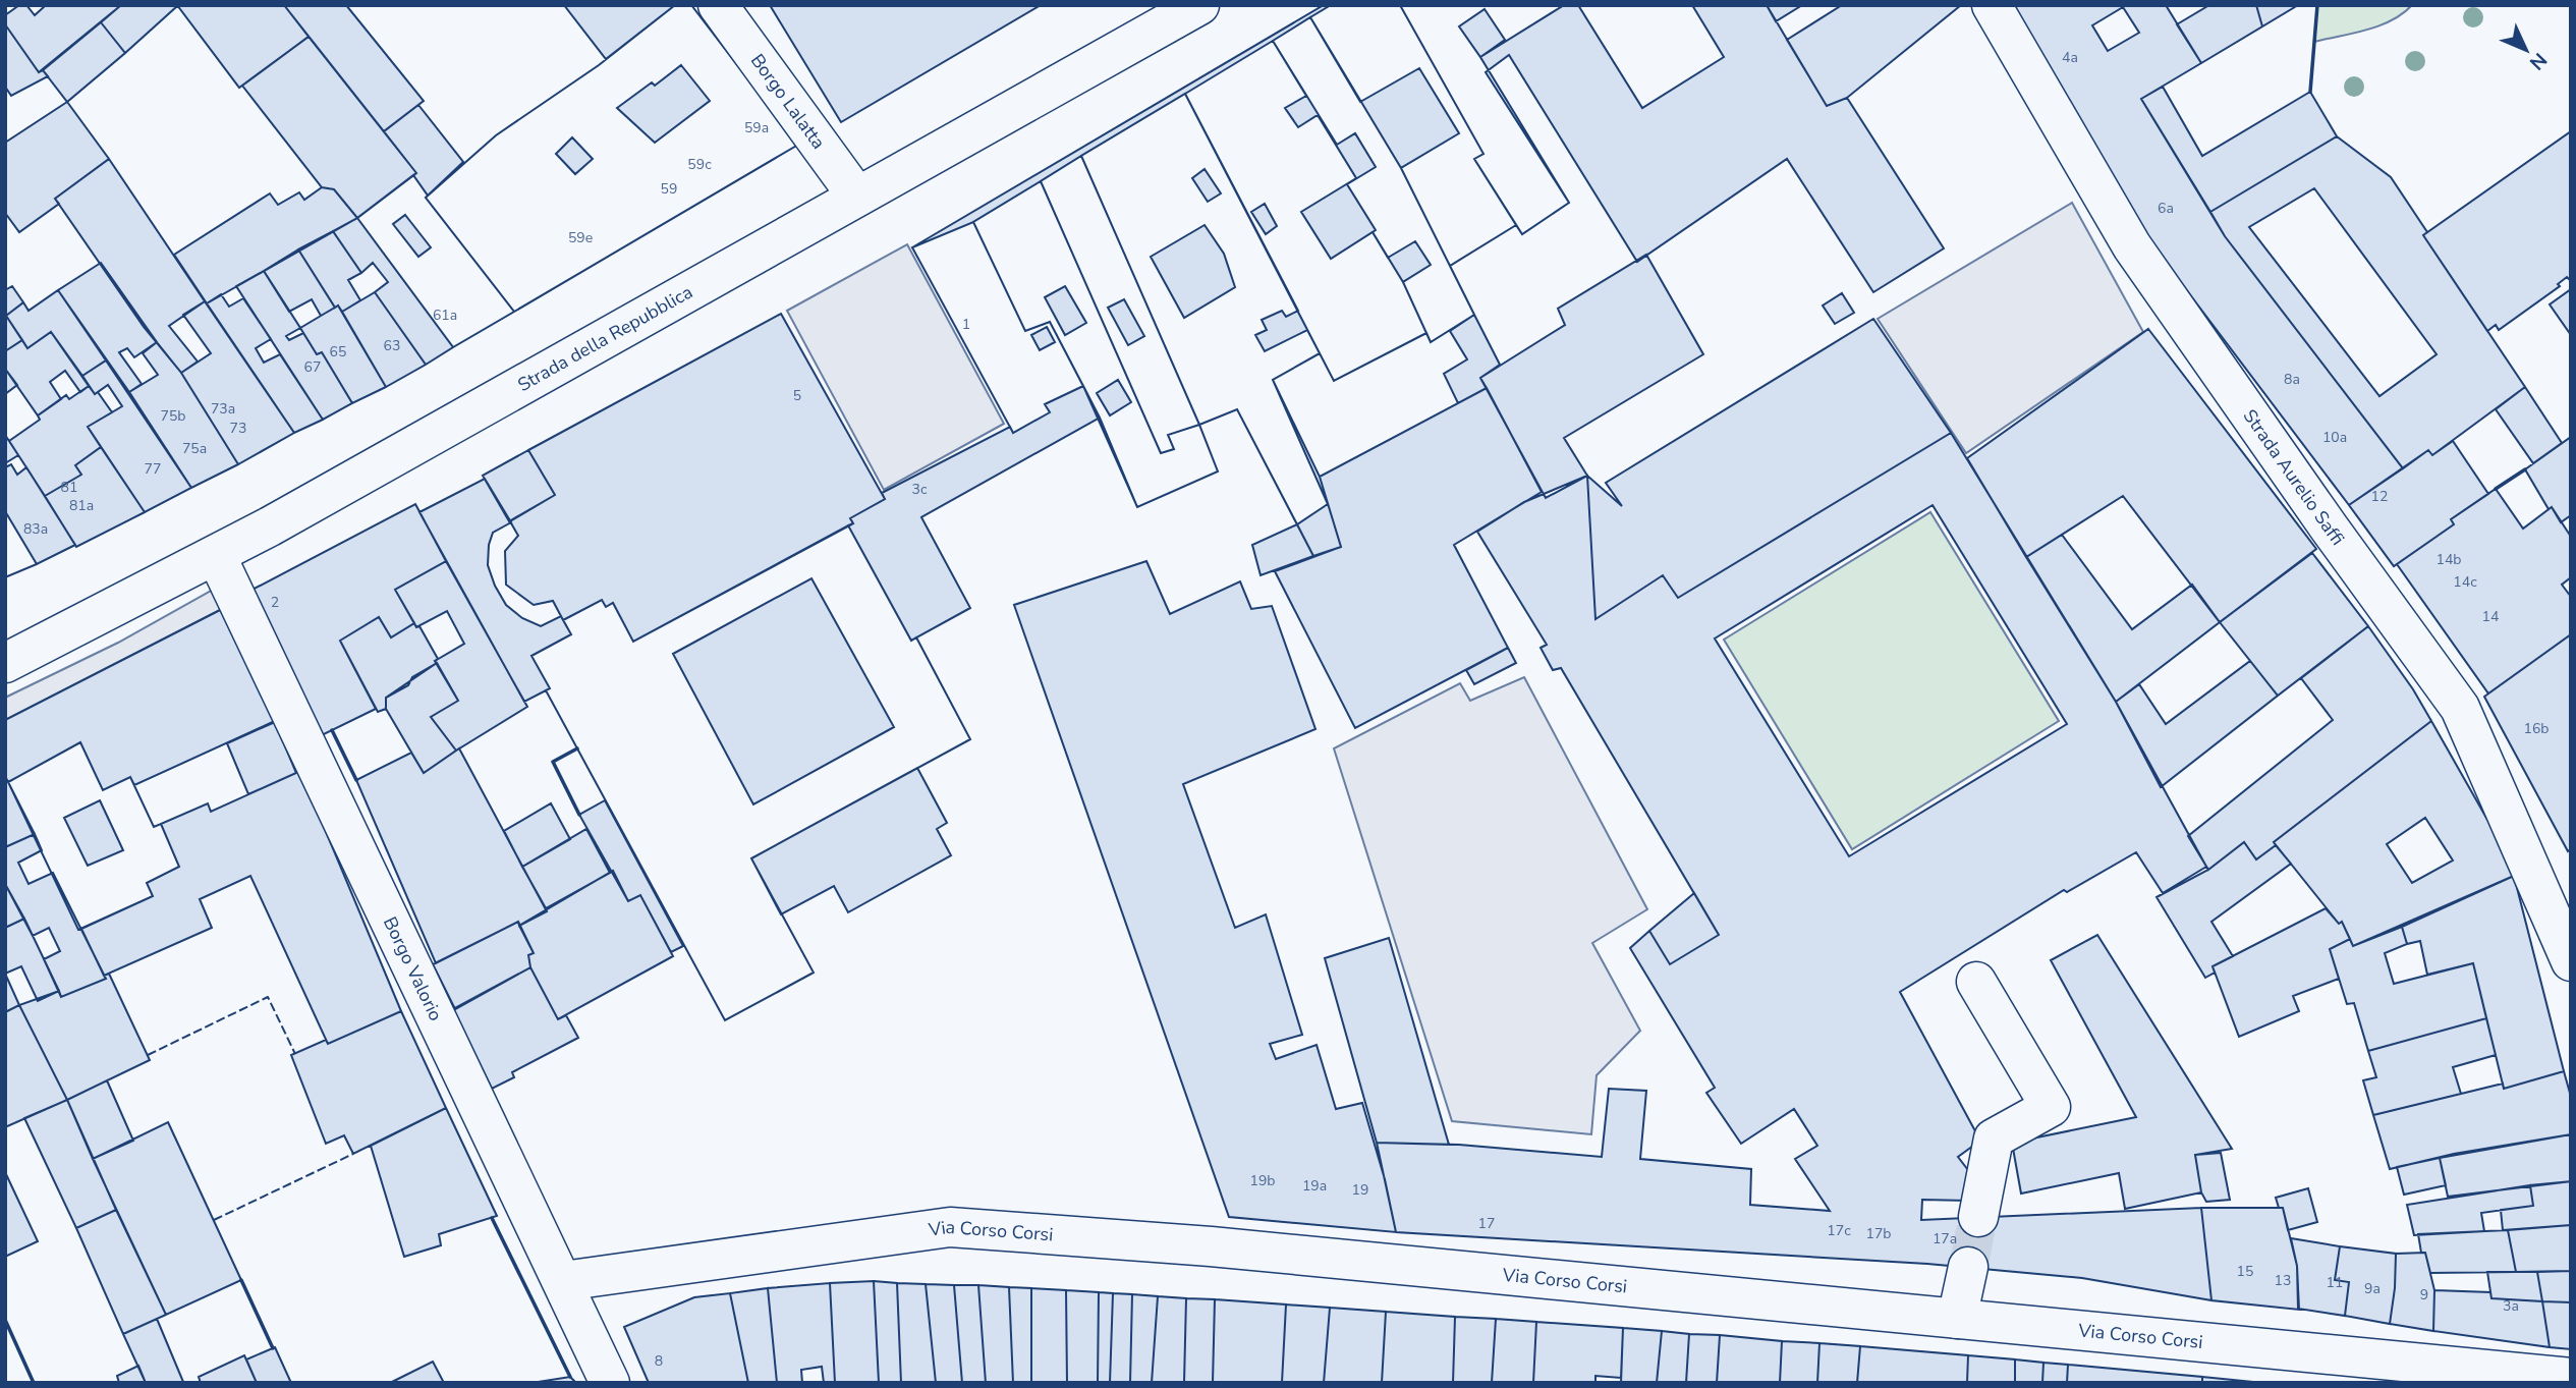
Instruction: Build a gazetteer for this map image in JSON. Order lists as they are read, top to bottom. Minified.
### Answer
{"streets":{"street":["Borgo Lalatta","Strada della Repubblica","Strada Aurelio Saffi","Borgo Valorio","Via Corso Corsi"]},"crossings":[["Borgo Lalatta","Strada della Repubblica"],["Strada della Repubblica","Borgo Valorio"],["Borgo Valorio","Via Corso Corsi"]],"house_numbers":["4a","59a","59c","59","6a","59e","61a","1","63","65","67","8a","5","73a","75b","73","10a","75a","77","81","3c","12","81a","83a","14b","14c","2","14","16b","19b","19a","19","17","17c","17b","17a","15","13","11","9a","9","3a","8"],"north":"bottom right"}
